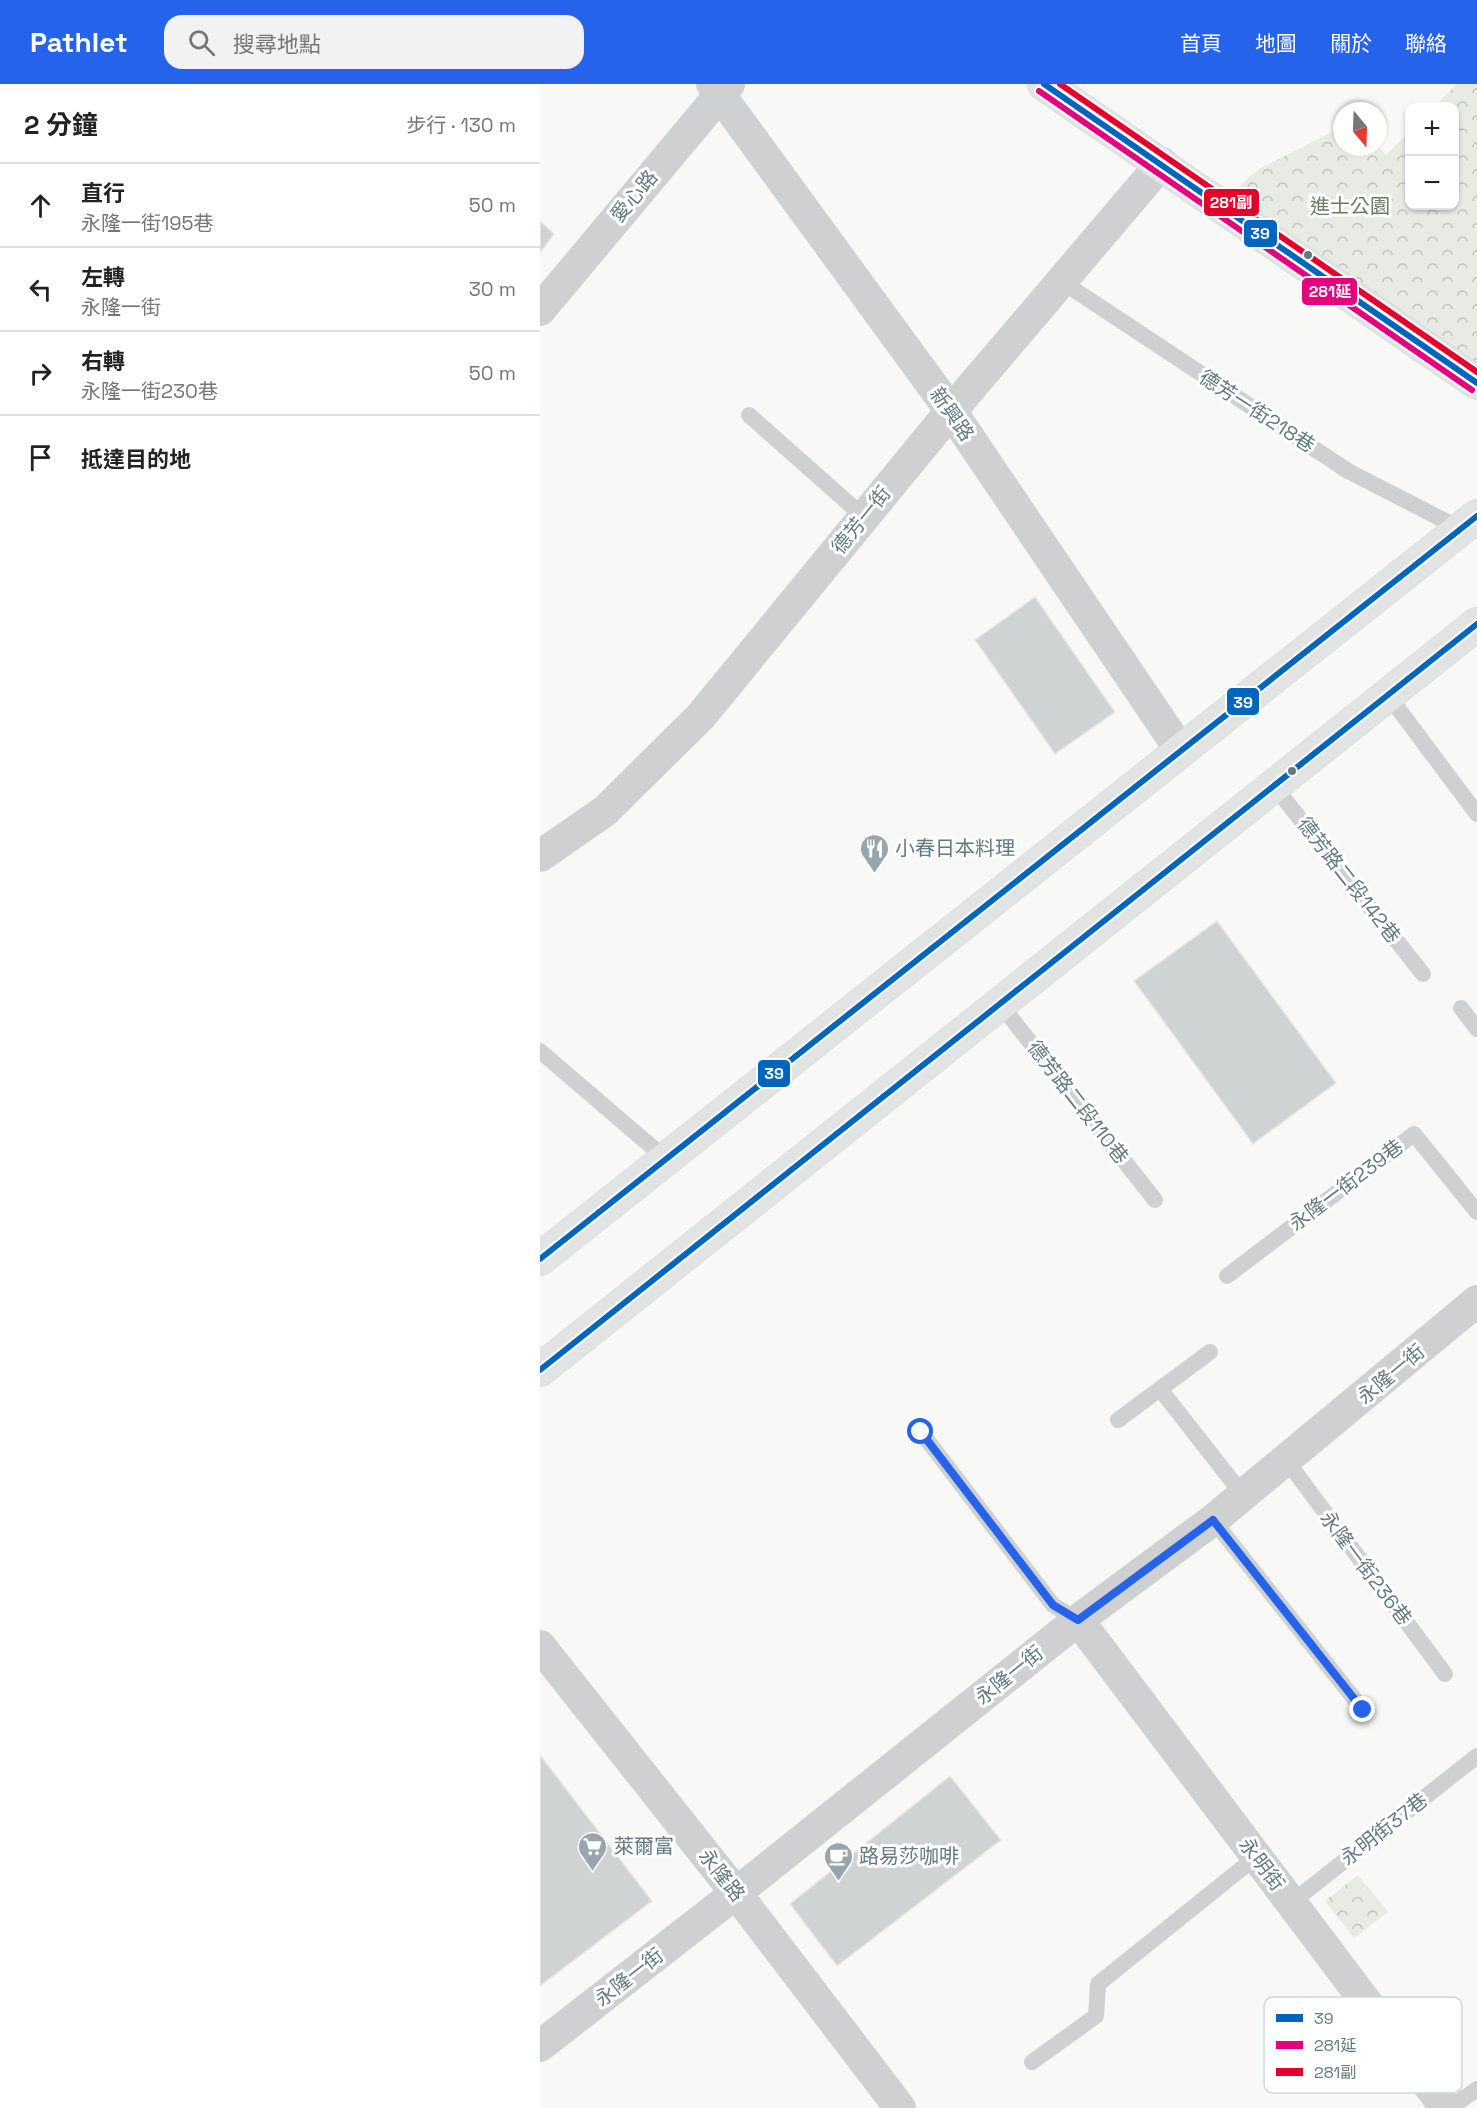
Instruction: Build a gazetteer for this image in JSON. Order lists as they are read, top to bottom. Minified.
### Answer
{"streets":{"street":["愛心路","新興路","德芳一街","永隆一街","永明街","永隆路"],"lane":["德芳一街218巷","德芳路二段142巷","德芳路二段110巷","永隆一街239巷","永隆一街236巷","永明街37巷"]},"crossings":[["愛心路","新興路"],["德芳一街218巷","德芳一街"],["新興路","德芳一街"],["永隆一街","永隆一街236巷"],["永隆一街","永明街"],["永隆一街","永隆路"],["永明街37巷","永明街"]],"parks":["進士公園"],"places":{"restaurant":["小春日本料理"],"supermarket":["萊爾富"],"cafe":["路易莎咖啡"]},"lines":["transit line 39","transit line 281副","transit line 281延"],"legend":["39","281延","281副"],"north":"bottom","page":{"header":"Pathlet","search":"搜尋地點","nav":["首頁","地圖","關於","聯絡"],"heading":["2 分鐘","步行 · 130 m"],"map_buttons":["+","−"],"list":[["直行","永隆一街195巷","50 m"],["左轉","永隆一街","30 m"],["右轉","永隆一街230巷","50 m"],"抵達目的地"]}}
